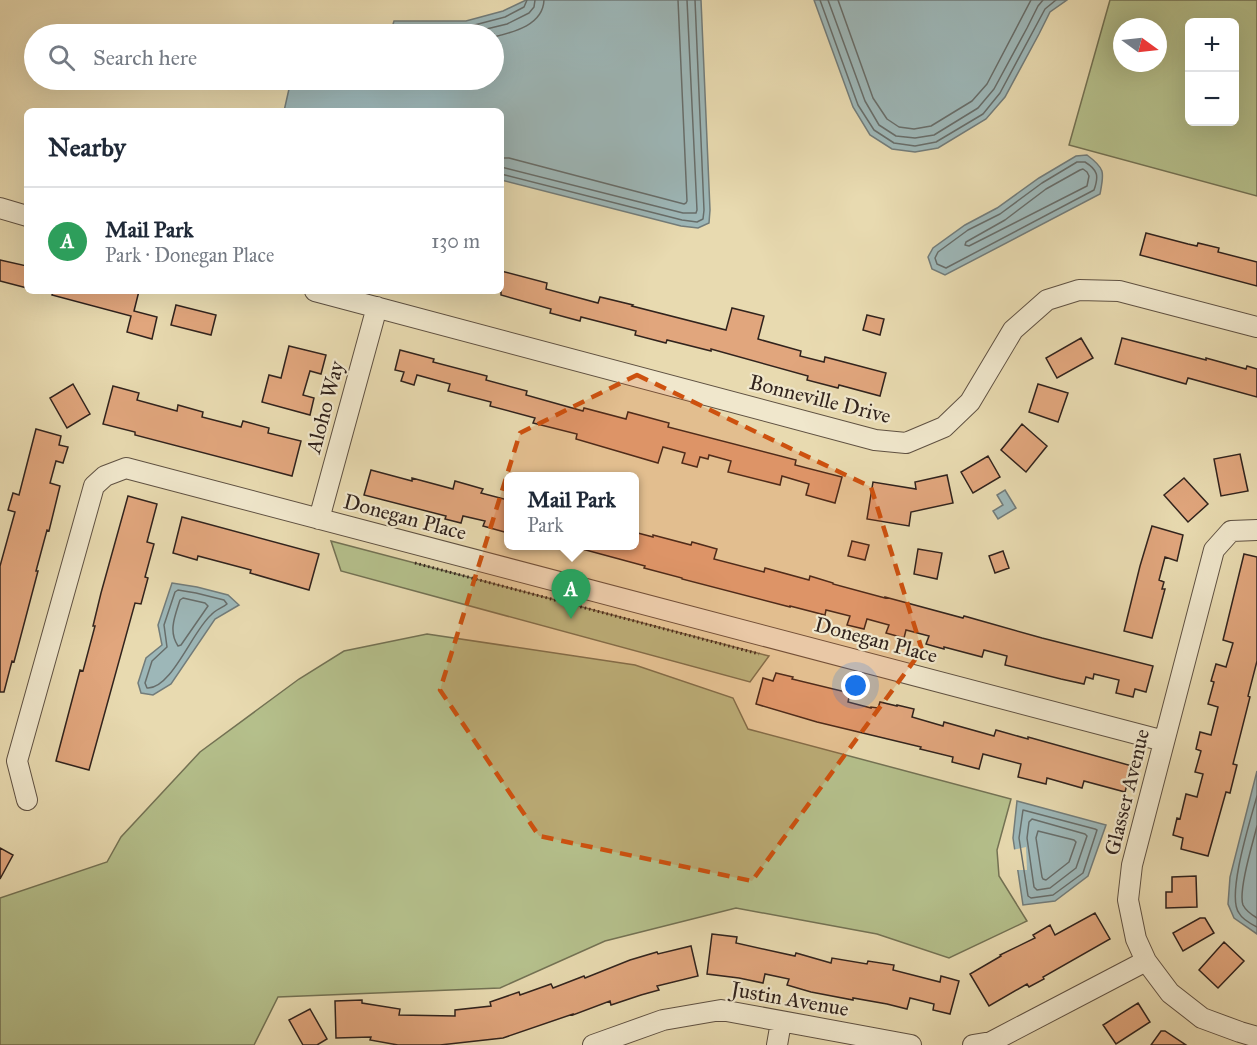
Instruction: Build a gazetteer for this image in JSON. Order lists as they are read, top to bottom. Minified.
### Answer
{"streets":{"street":["Bonneville Drive","Aloho Way","Donegan Place","Glasser Avenue","Justin Avenue"]},"crossings":[["Bonneville Drive","Aloho Way"],["Aloho Way","Donegan Place"],["Donegan Place","Glasser Avenue"]],"north":"right","page":{"map_buttons":["+","−"],"search":"Search here","heading":"Nearby","list":[{"mark":"A","name":"Mail Park","note":"Park · Donegan Place","value":"130 m"}],"popup":["Mail Park","Park"],"pins":"A"}}
